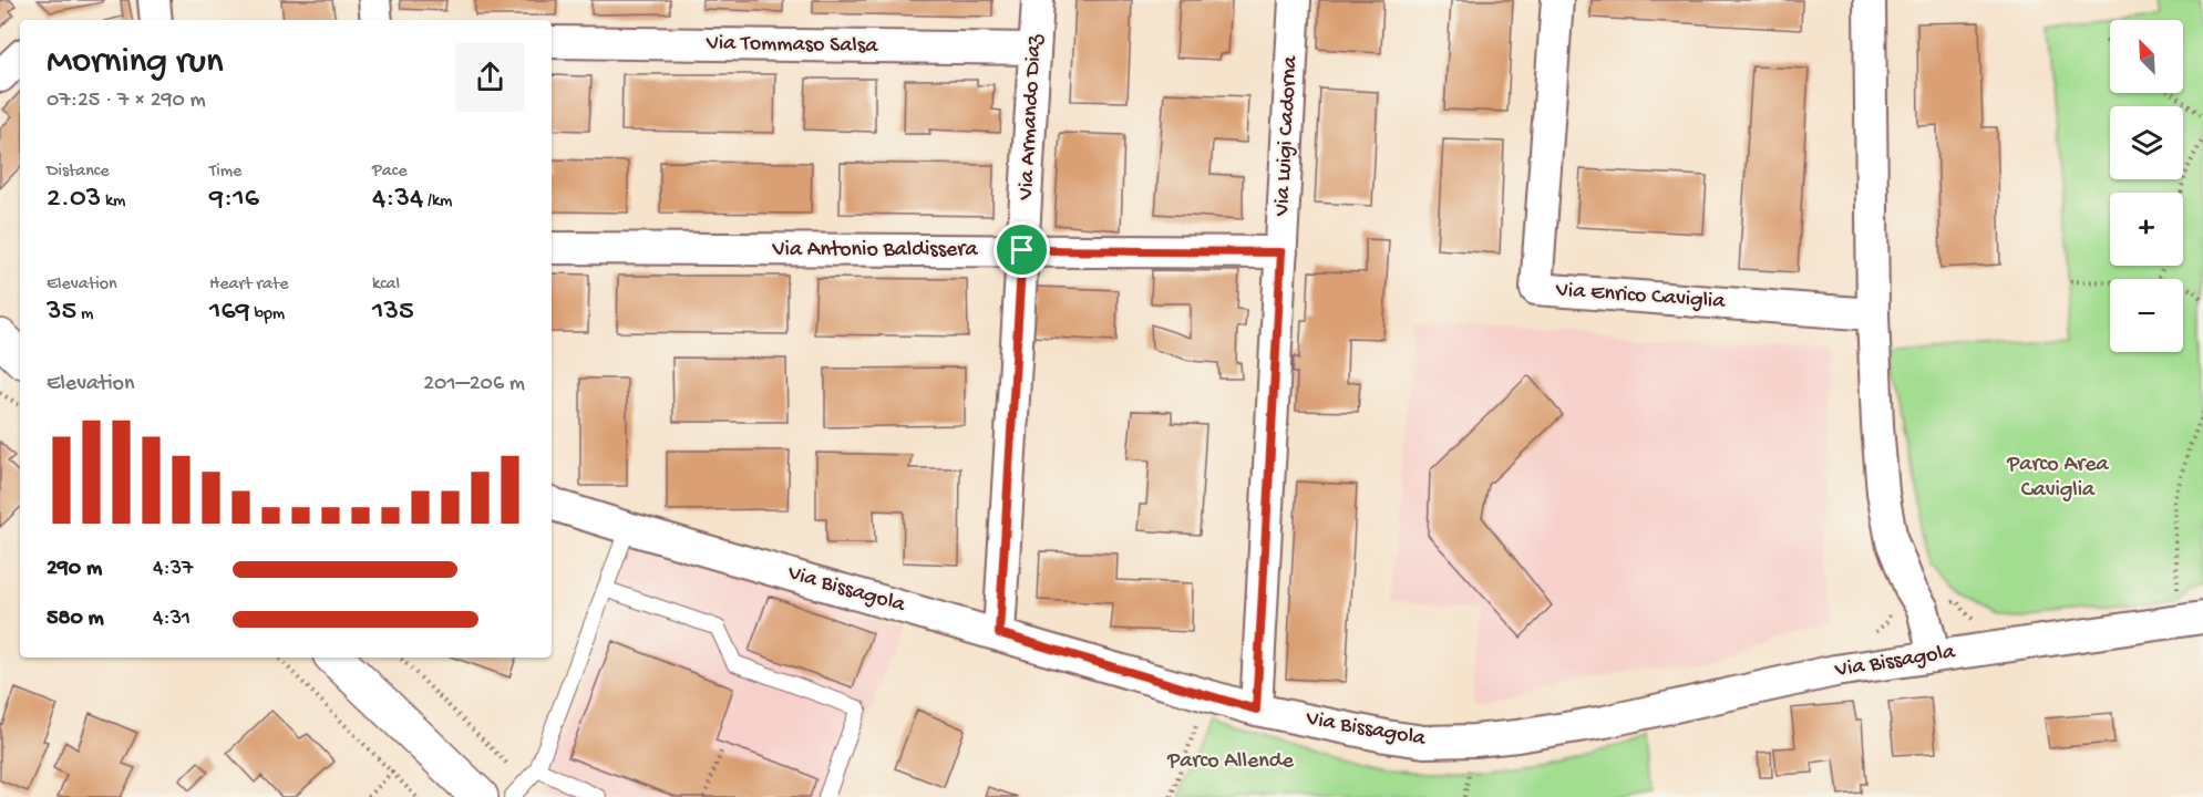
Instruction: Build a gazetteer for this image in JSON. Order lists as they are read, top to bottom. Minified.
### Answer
{"streets":{"street":["Via Tommaso Salsa","Via Armando Diaz","Via Luigi Cadorna","Via Antonio Baldissera","Via Enrico Caviglia","Via Bissagola"]},"crossings":[["Via Tommaso Salsa","Via Armando Diaz"],["Via Armando Diaz","Via Antonio Baldissera"],["Via Armando Diaz","Via Bissagola"],["Via Luigi Cadorna","Via Antonio Baldissera"],["Via Luigi Cadorna","Via Bissagola"]],"parks":["Parco Area Caviglia","Parco Allende"],"north":"top left","page":{"map_buttons":["+","−"],"heading":["Morning run","07:25 · 7 × 290 m"],"stats":[["Distance","2.03 km"],["Time","9:16"],["Pace","4:34 /km"],["Elevation","35 m"],["Heart rate","169 bpm"],["kcal","135"]],"chart":["Elevation","201–206 m"],"list":[{"name":"290 m","note":"4:37"},{"name":"580 m","note":"4:31"}]}}
